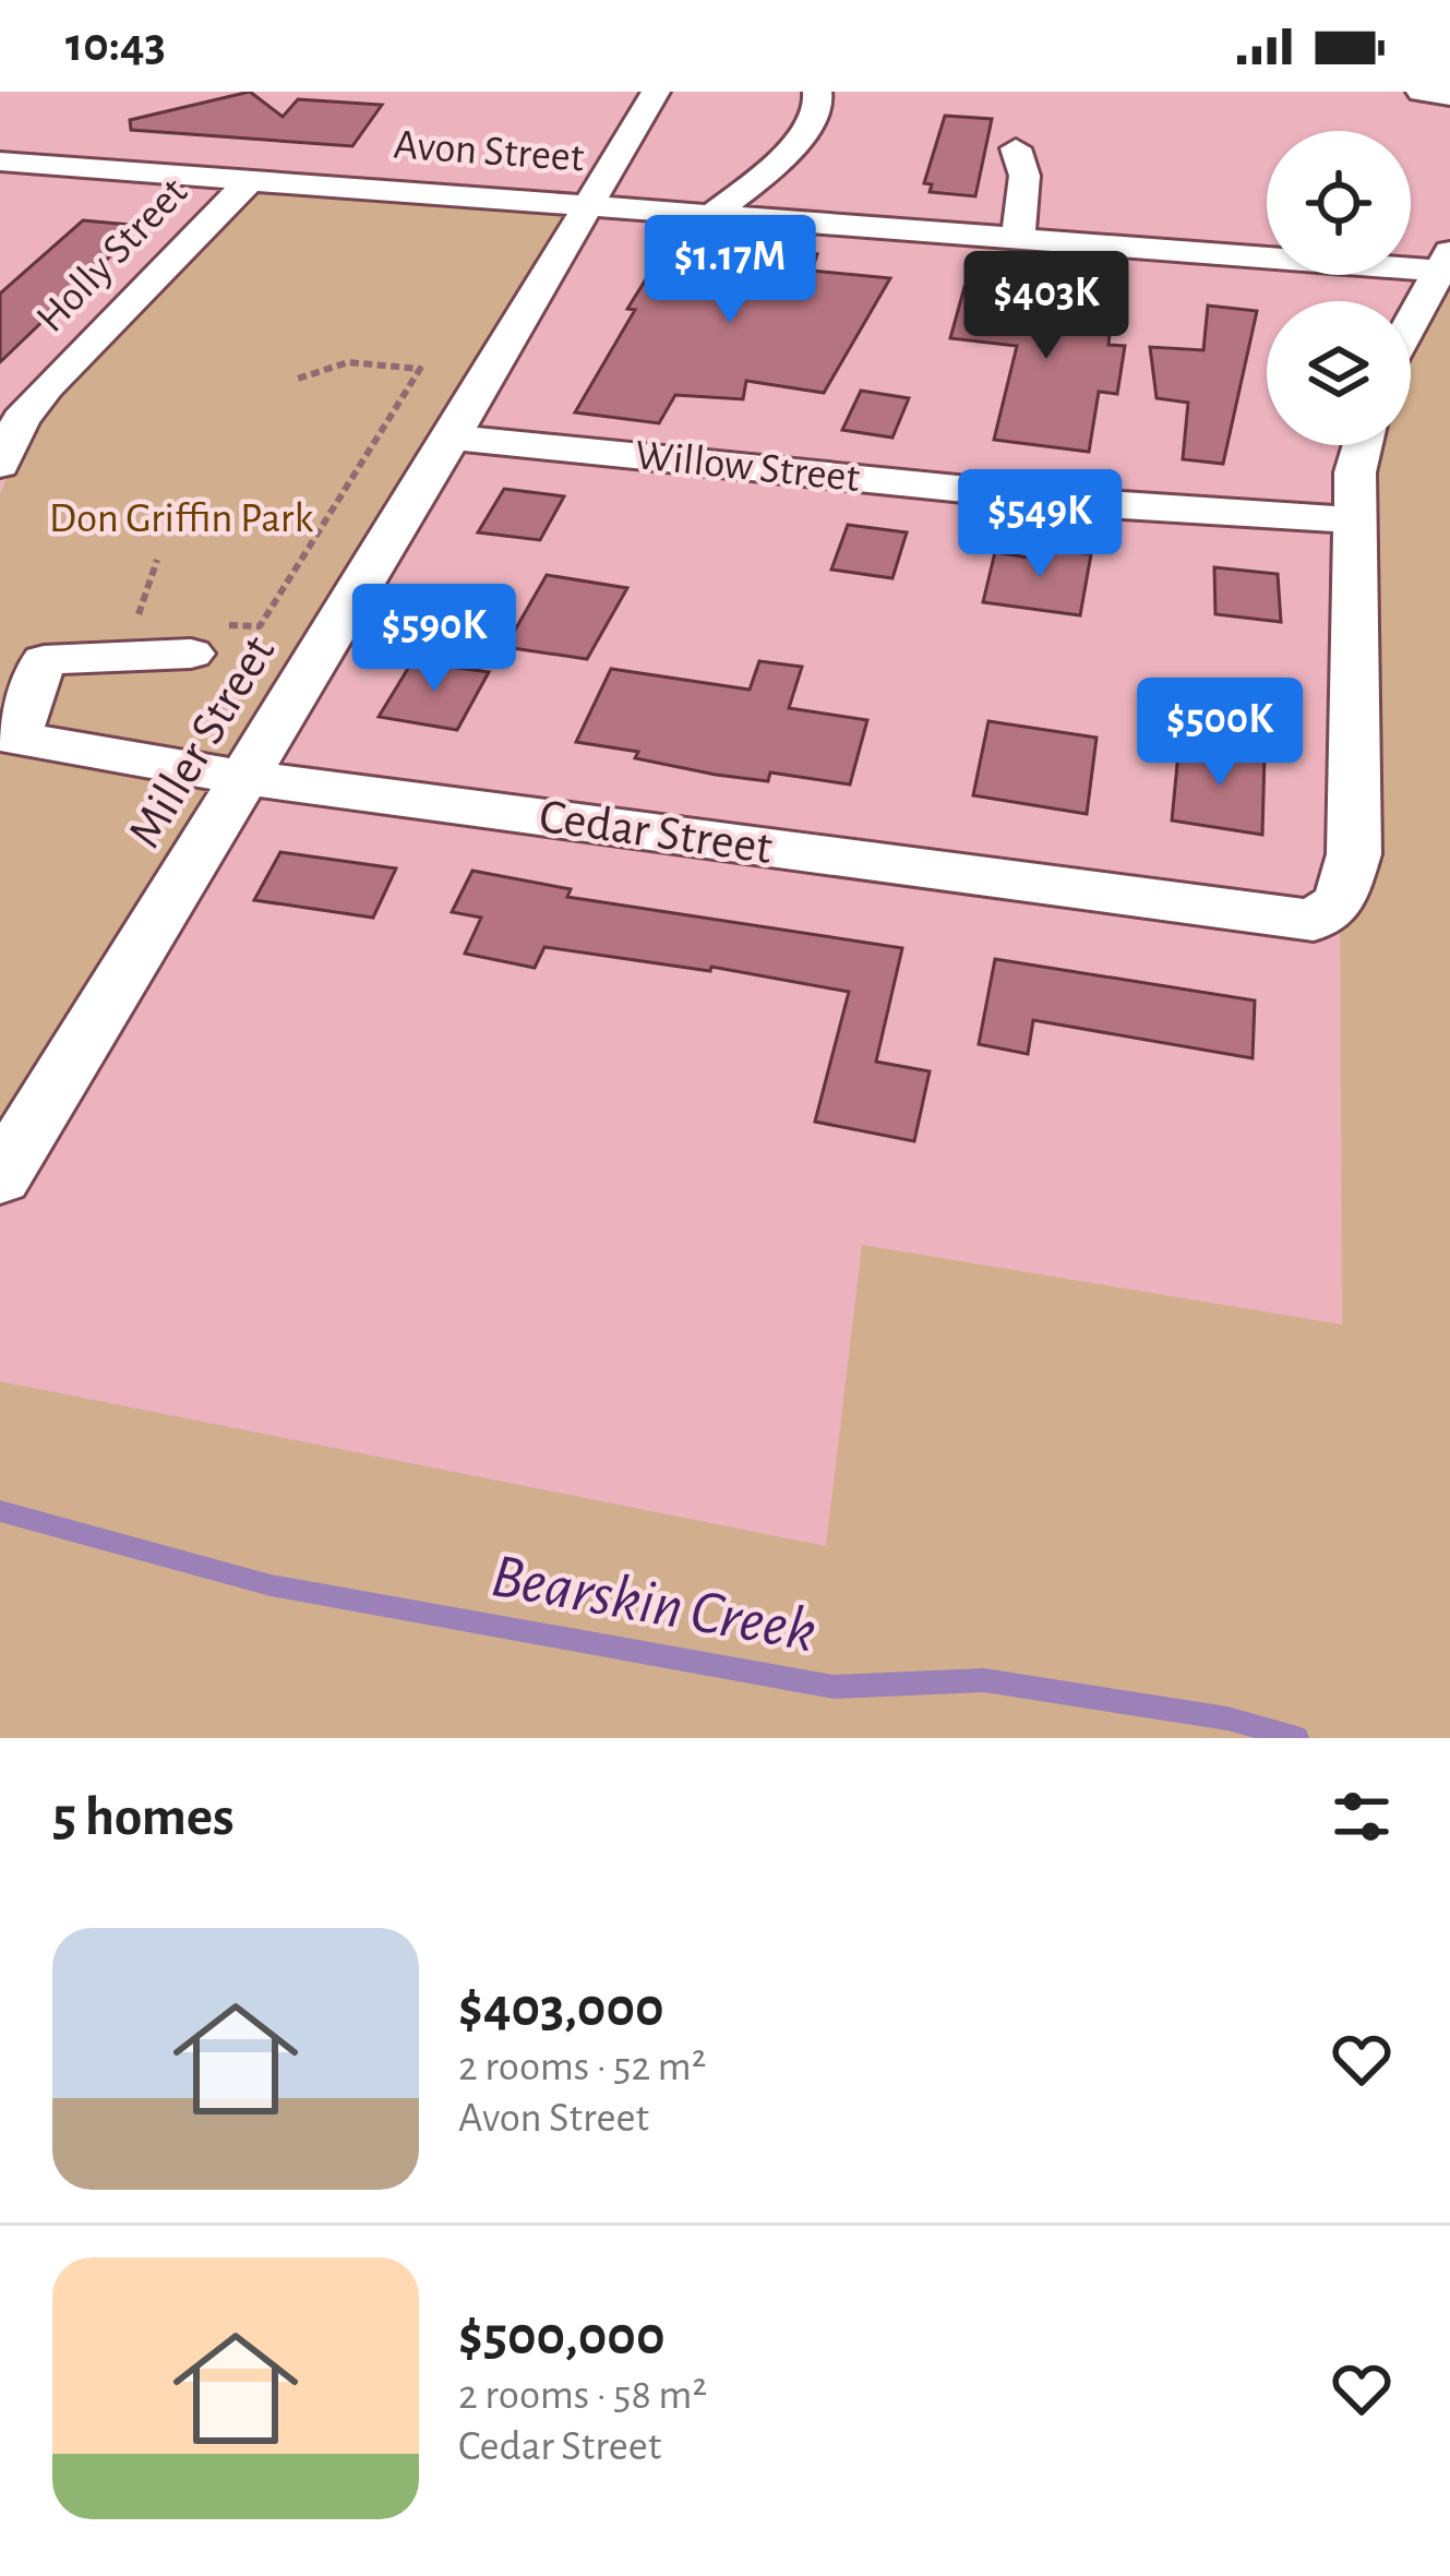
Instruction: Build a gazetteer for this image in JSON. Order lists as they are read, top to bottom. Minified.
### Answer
{"streets":{"street":["Avon Street","Holly Street","Willow Street","Miller Street","Cedar Street"]},"crossings":[["Avon Street","Holly Street"],["Avon Street","Miller Street"],["Willow Street","Miller Street"],["Willow Street","Cedar Street"],["Miller Street","Cedar Street"]],"water":["Bearskin Creek"],"parks":["Don Griffin Park"],"page":{"status":"10:43","price":["$1.17M","$403K","$549K","$590K","$500K"],"heading":"5 homes","list":[{"name":"$403,000","note":"2 rooms · 52 m² · Avon Street"},{"name":"$500,000","note":"2 rooms · 58 m² · Cedar Street"}]}}
